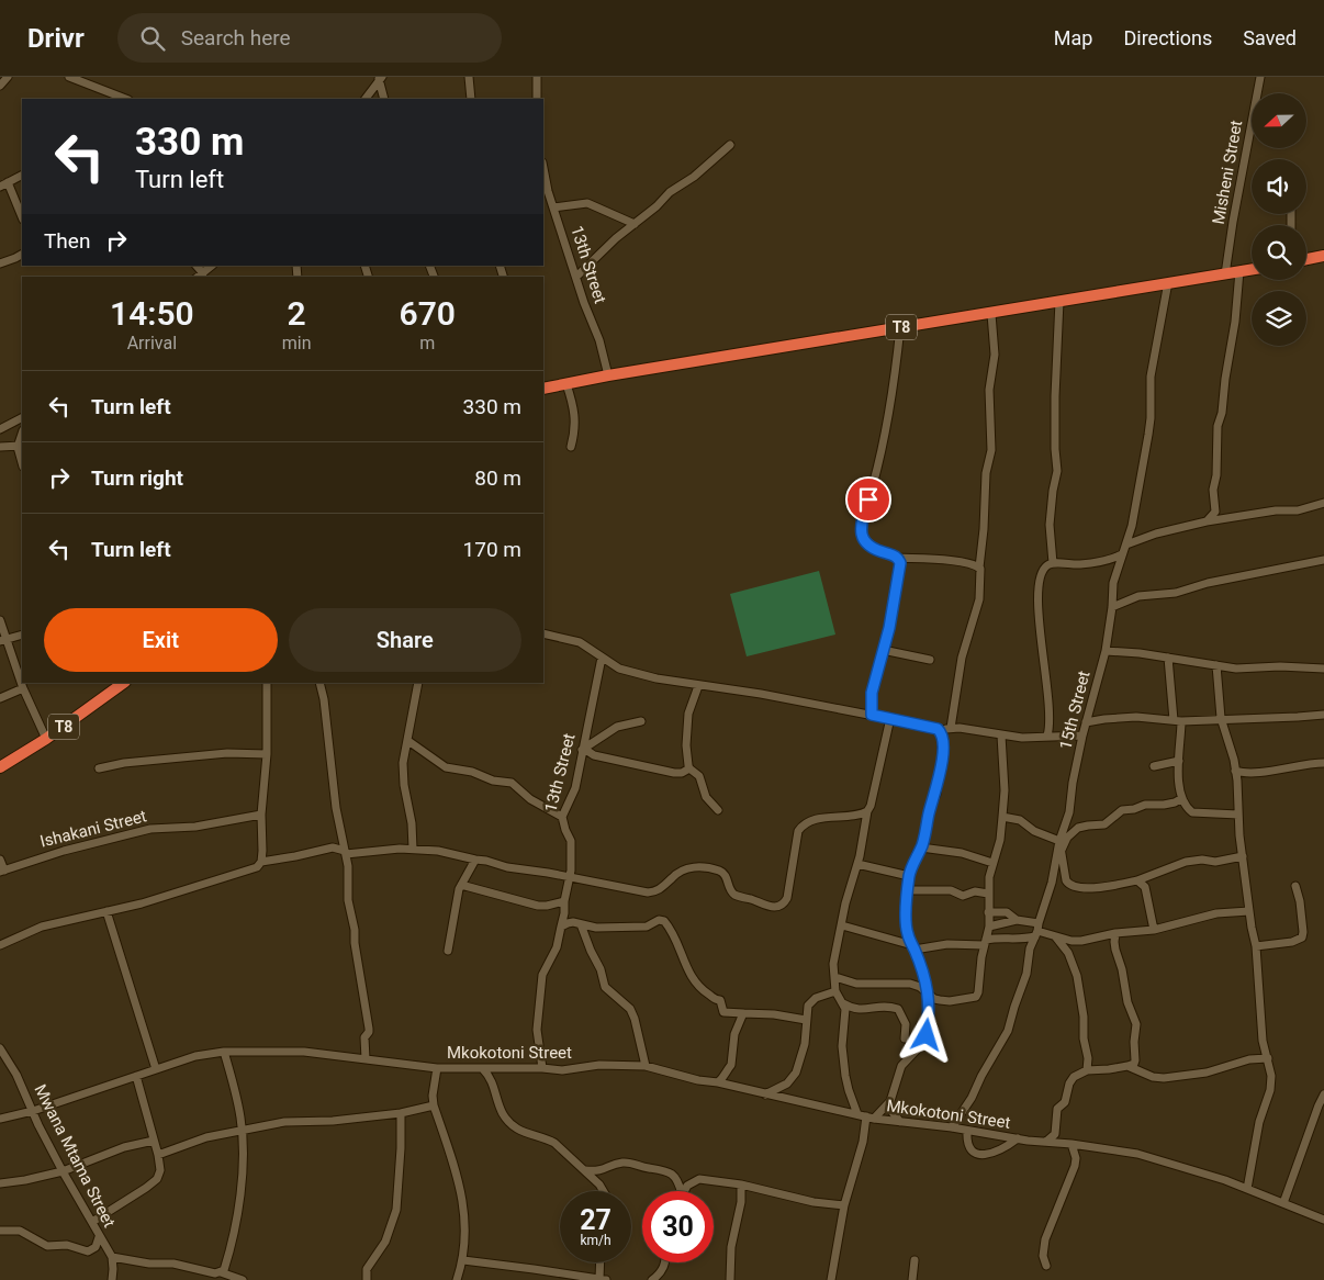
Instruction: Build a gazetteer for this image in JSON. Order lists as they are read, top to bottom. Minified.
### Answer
{"streets":{"highway":["T8"],"street":["Misheni Street","13th Street","15th Street","Ishakani Street","Mkokotoni Street","Mwana Mtama Street"]},"crossings":[["Misheni Street","T8"],["13th Street","T8"],["13th Street","Mkokotoni Street"],["T8","15th Street"],["15th Street","Mkokotoni Street"],["Mkokotoni Street","Mwana Mtama Street"]],"north":"left","page":{"header":"Drivr","search":"Search here","nav":["Map","Directions","Saved"],"turn":["330 m","Turn left"],"then":"Then","eta":["14:50","Arrival","2","min","670","m"],"list":[{"name":"Turn left","value":"330 m"},{"name":"Turn right","value":"80 m"},{"name":"Turn left","value":"170 m"}],"buttons":["Exit","Share"],"speed":"27 km/h","limit":"30"}}
